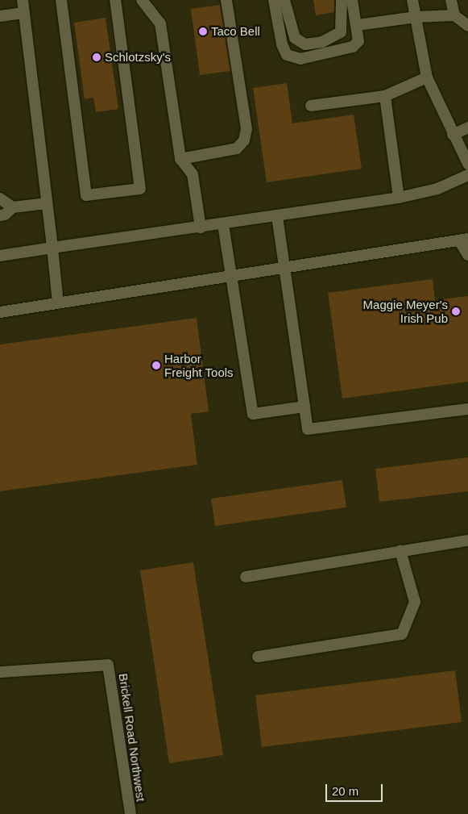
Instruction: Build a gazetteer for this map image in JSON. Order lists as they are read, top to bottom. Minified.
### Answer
{"streets":{"street":["Brickell Road Northwest"]},"places":["Taco Bell","Schlotzsky's","Maggie Meyer's Irish Pub","Harbor Freight Tools"],"scale_bar":"20 m"}
